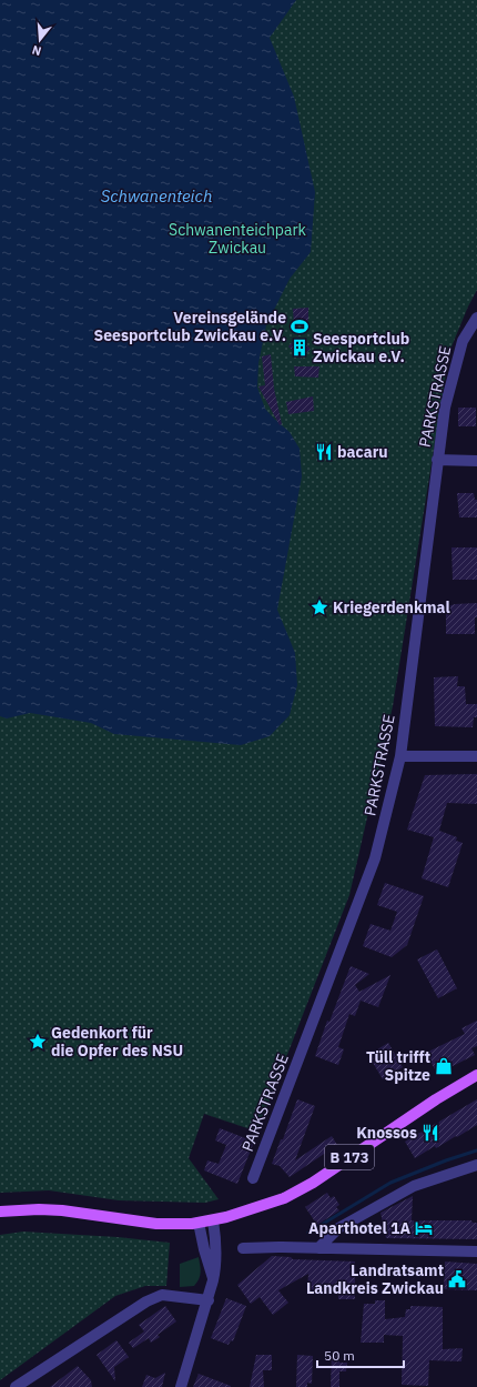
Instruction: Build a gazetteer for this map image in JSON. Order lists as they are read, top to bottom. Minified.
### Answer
{"streets":{"main road":["B 173"],"street":["PARKSTRASSE"]},"water":["Schwanenteich"],"parks":["Schwanenteichpark Zwickau"],"places":{"sports":["Vereinsgelände Seesportclub Zwickau e.V."],"building":["Seesportclub Zwickau e.V."],"restaurant":["bacaru","Knossos"],"place":["Kriegerdenkmal","Gedenkort für die Opfer des NSU"],"shop":["Tüll trifft Spitze"],"hotel":["Aparthotel 1A"],"public building":["Landratsamt Landkreis Zwickau"]},"scale_bar":"50 m","north":"bottom"}
